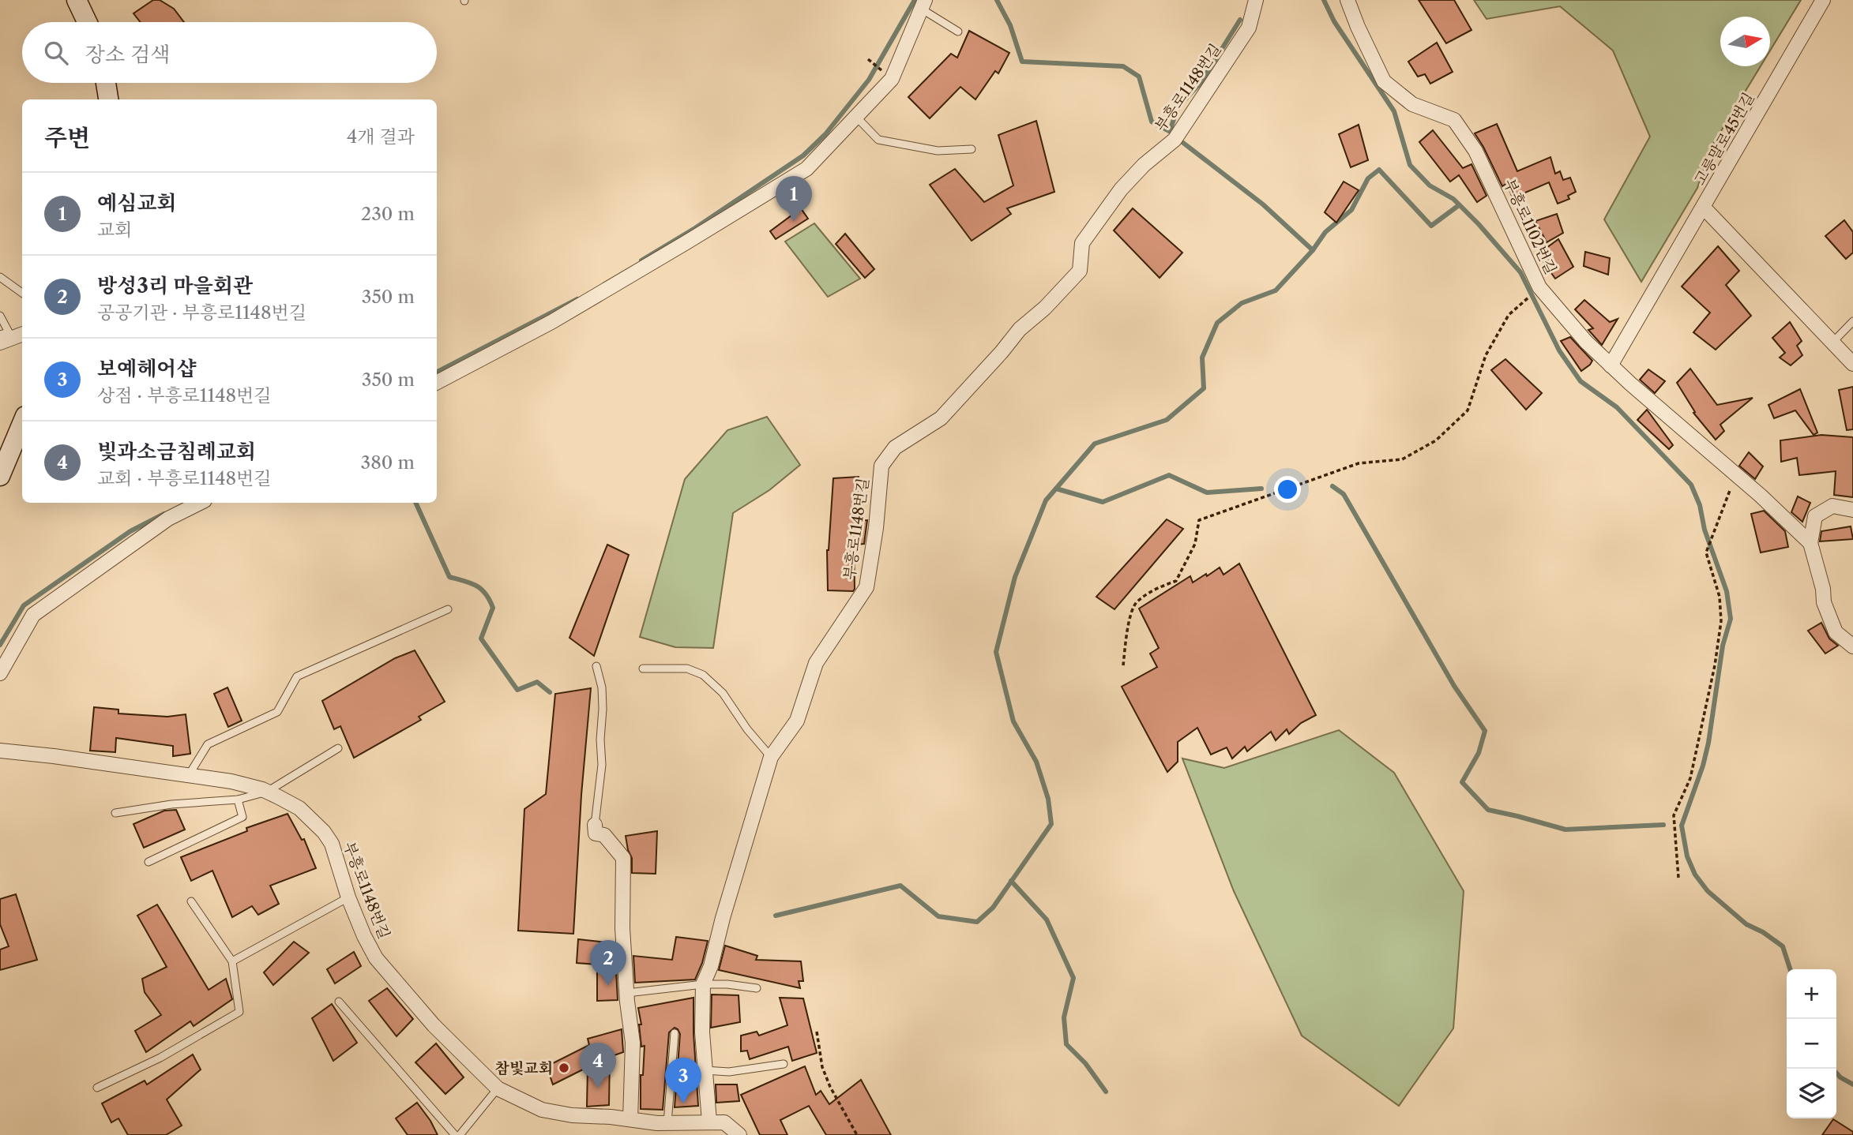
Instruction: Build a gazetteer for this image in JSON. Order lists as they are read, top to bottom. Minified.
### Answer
{"streets":{"street":["부흥로1148번길","고릉말로45번길","부흥로1102번길"]},"crossings":[["고릉말로45번길","부흥로1102번길"]],"places":["참빛교회"],"north":"right","page":{"search":"장소 검색","heading":["주변","4개 결과"],"list":[{"mark":"1","name":"예심교회","note":"교회","value":"230 m"},{"mark":"2","name":"방성3리 마을회관","note":"공공기관 · 부흥로1148번길","value":"350 m"},{"mark":"3","name":"보예헤어샵","note":"상점 · 부흥로1148번길","value":"350 m"},{"mark":"4","name":"빛과소금침례교회","note":"교회 · 부흥로1148번길","value":"380 m"}],"pins":["1","2","4","3"],"map_buttons":["+","−"]}}
